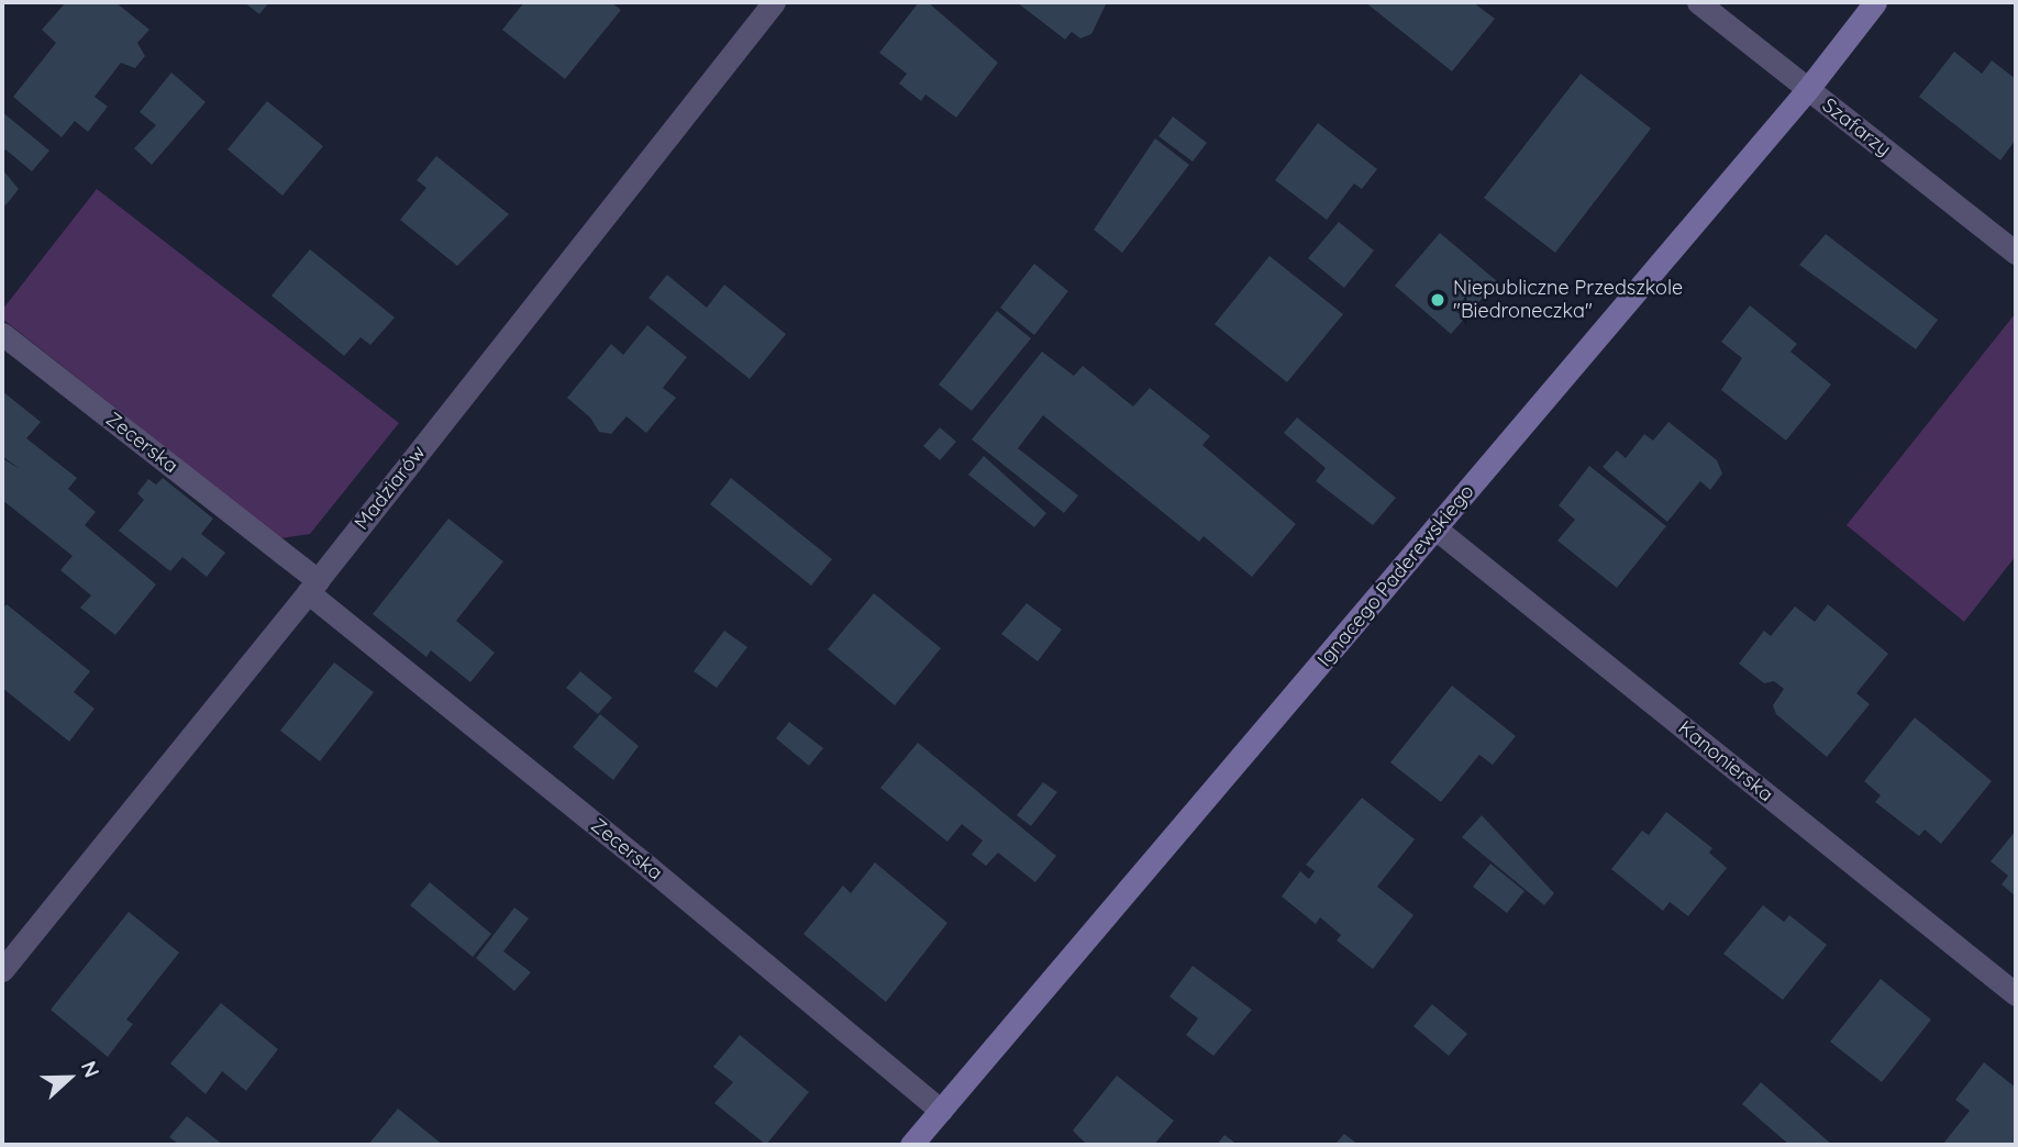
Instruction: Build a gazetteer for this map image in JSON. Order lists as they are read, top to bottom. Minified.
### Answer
{"streets":{"street":["Szafarzy","Zecerska","Madziarów","Ignacego Paderewskiego","Kanonierska"]},"crossings":[["Szafarzy","Ignacego Paderewskiego"],["Zecerska","Madziarów"],["Zecerska","Ignacego Paderewskiego"],["Ignacego Paderewskiego","Kanonierska"]],"places":["Niepubliczne Przedszkole \"Biedroneczka\""],"north":"right"}
